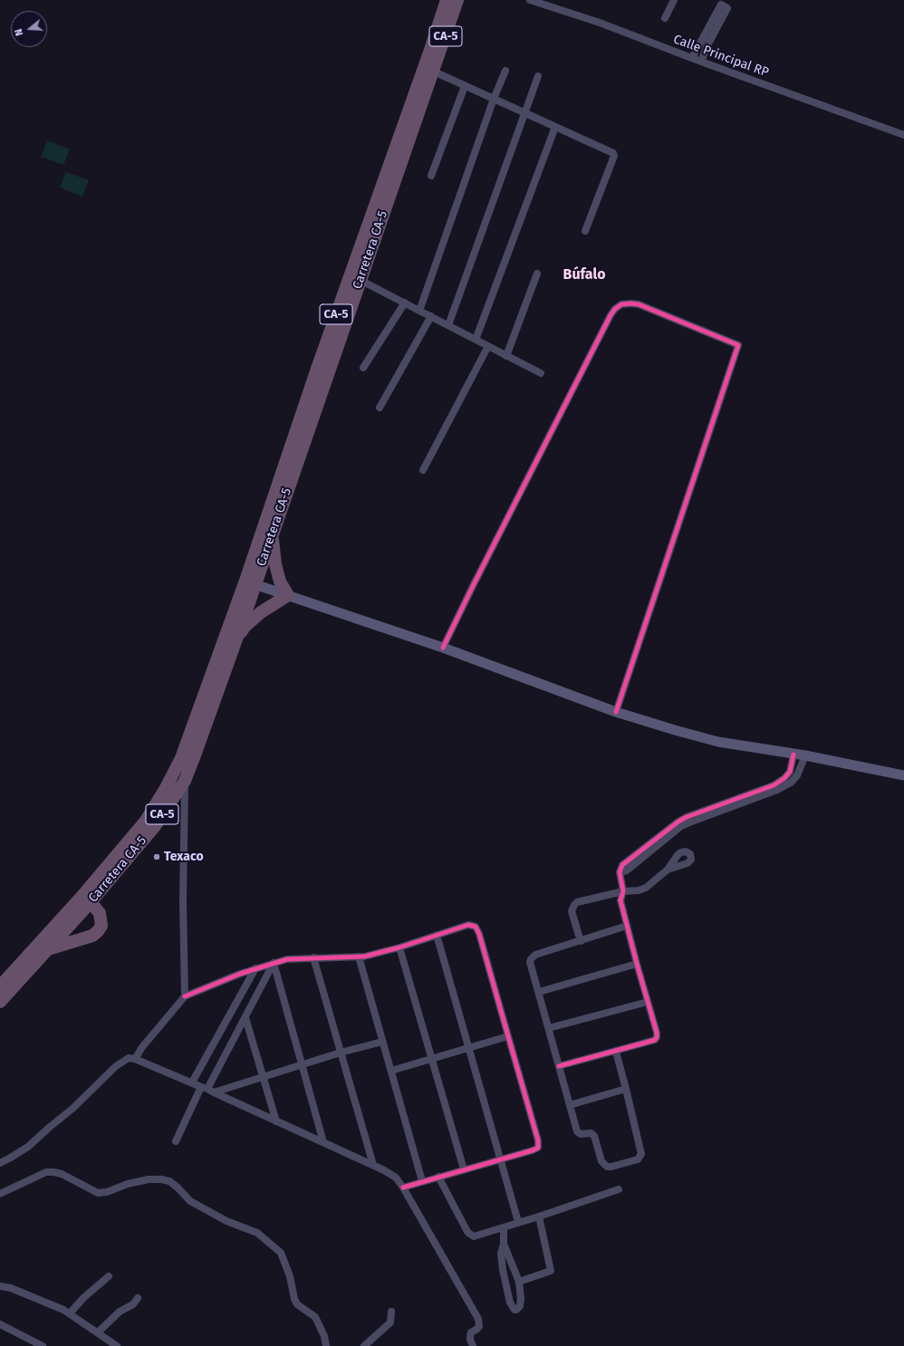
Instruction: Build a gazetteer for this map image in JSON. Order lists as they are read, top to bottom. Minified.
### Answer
{"streets":{"highway":["CA-5","Carretera CA-5"],"street":["Calle Principal RP"]},"districts":["Búfalo"],"places":["Texaco"],"north":"left"}
